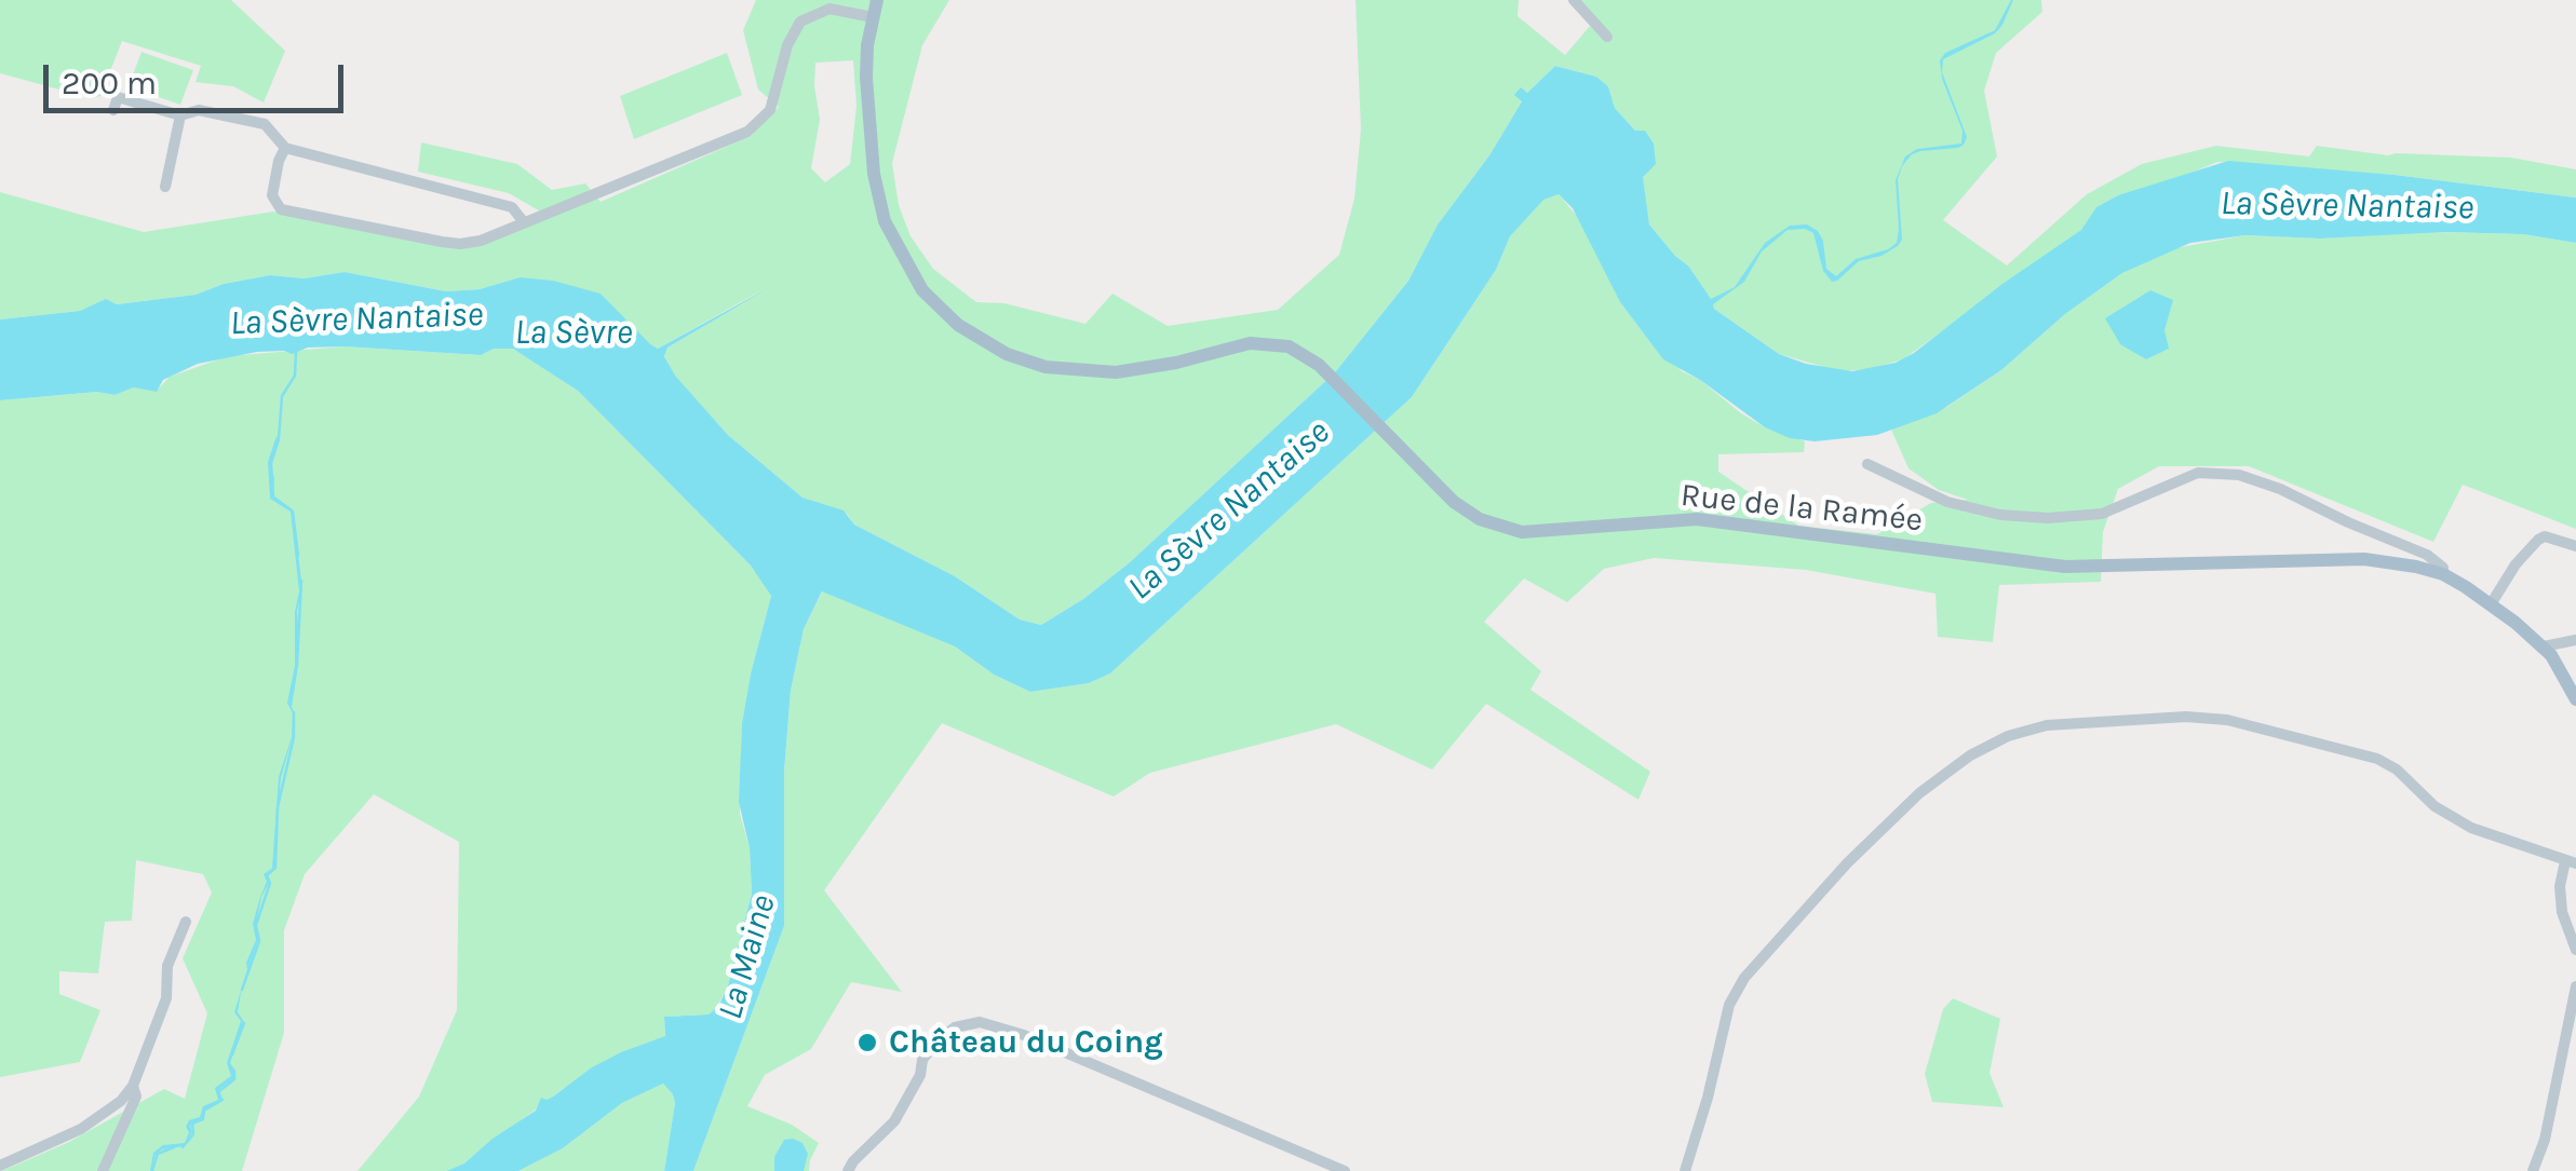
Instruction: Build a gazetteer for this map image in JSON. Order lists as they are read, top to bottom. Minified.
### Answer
{"streets":{"main road":["Rue de la Ramée"]},"water":["La Sèvre Nantaise","La Sèvre","La Maine"],"places":["Château du Coing"],"scale_bar":"200 m"}
